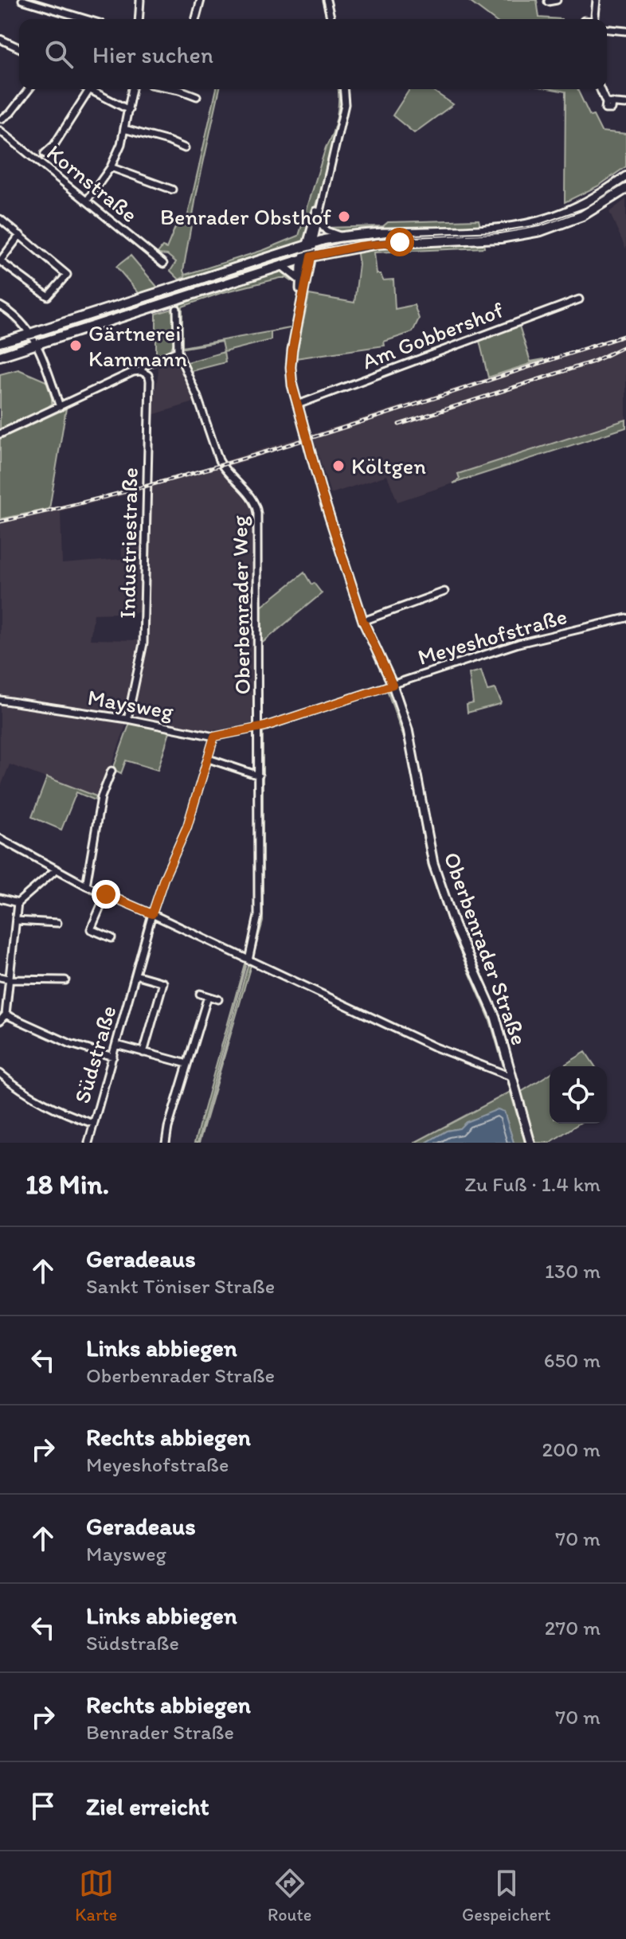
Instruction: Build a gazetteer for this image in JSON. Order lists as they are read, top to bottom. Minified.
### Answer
{"streets":{"street":["Kornstraße","Am Gobbershof","Industriestraße","Oberbenrader Weg","Meyeshofstraße","Maysweg","Oberbenrader Straße","Südstraße"]},"crossings":[["Am Gobbershof","Oberbenrader Straße"],["Industriestraße","Maysweg"],["Oberbenrader Weg","Meyeshofstraße"],["Oberbenrader Weg","Maysweg"],["Meyeshofstraße","Maysweg"],["Meyeshofstraße","Oberbenrader Straße"],["Maysweg","Südstraße"]],"places":["Benrader Obsthof","Gärtnerei Kammann","Költgen"],"page":{"search":"Hier suchen","heading":["18 Min.","Zu Fuß · 1.4 km"],"list":[["Geradeaus","Sankt Töniser Straße","130 m"],["Links abbiegen","Oberbenrader Straße","650 m"],["Rechts abbiegen","Meyeshofstraße","200 m"],["Geradeaus","Maysweg","70 m"],["Links abbiegen","Südstraße","270 m"],["Rechts abbiegen","Benrader Straße","70 m"],"Ziel erreicht"],"nav":["Karte","Route","Gespeichert"]}}
